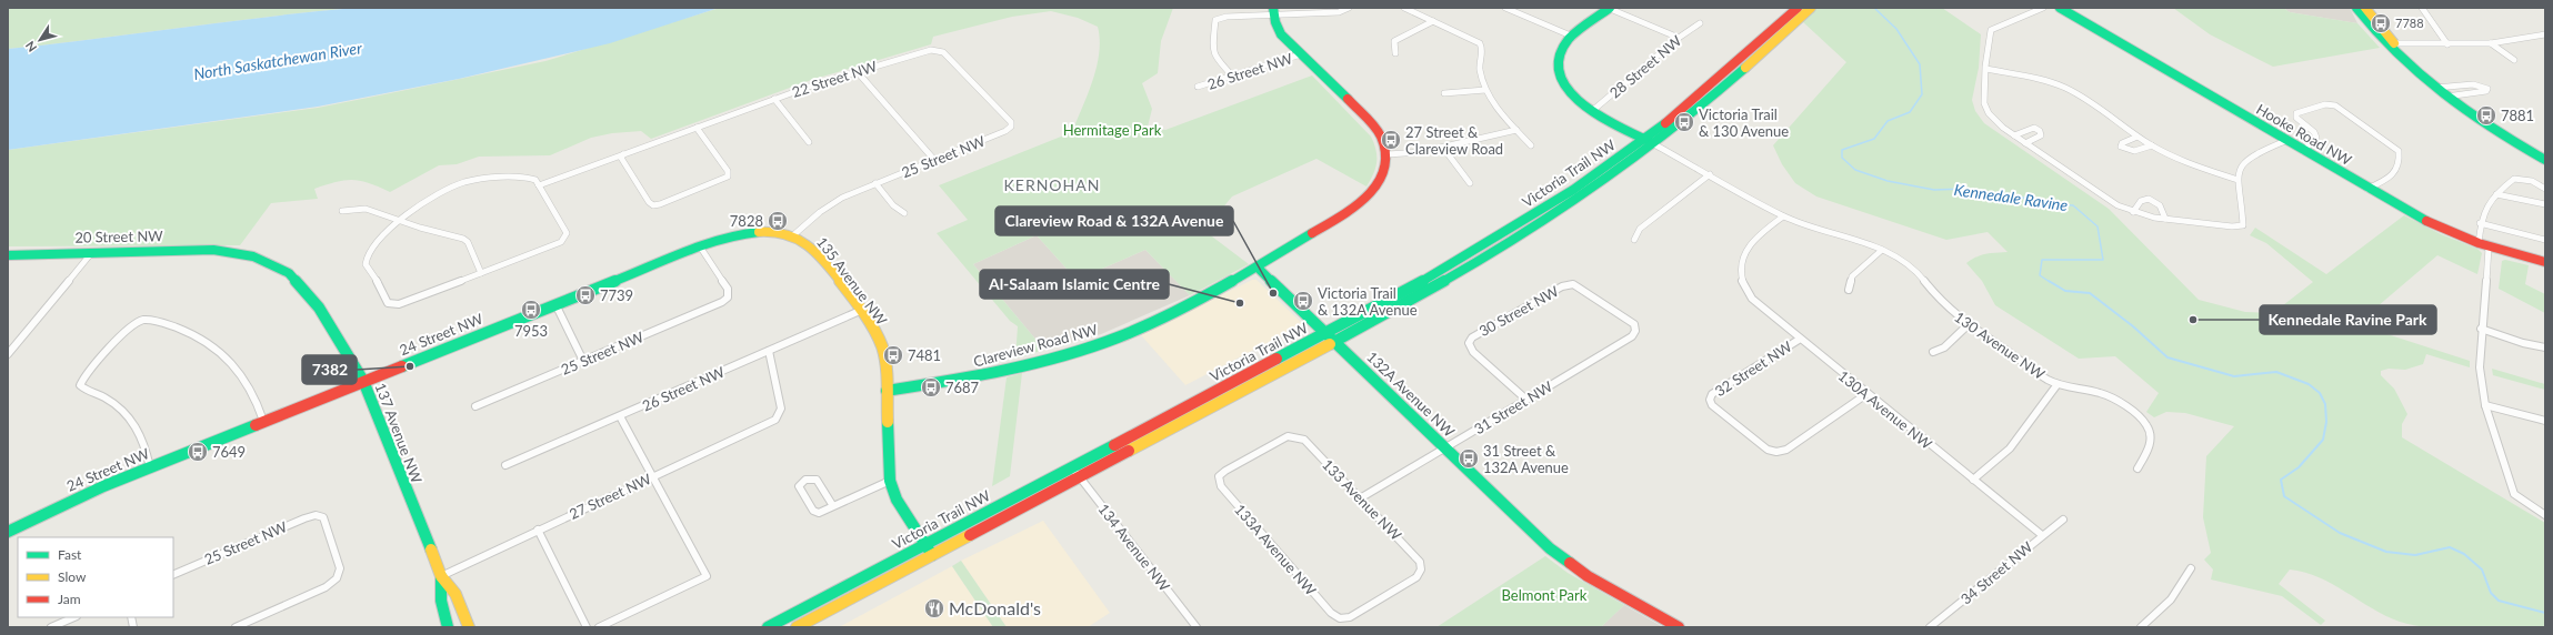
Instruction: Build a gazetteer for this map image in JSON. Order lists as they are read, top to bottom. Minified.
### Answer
{"streets":{"street":["28 Street NW","26 Street NW","22 Street NW","Hooke Road NW","25 Street NW","Victoria Trail NW","20 Street NW","135 Avenue NW","30 Street NW","24 Street NW","Clareview Road NW","130 Avenue NW","32 Street NW","132A Avenue NW","31 Street NW","130A Avenue NW","137 Avenue NW","27 Street NW","133 Avenue NW","134 Avenue NW","133A Avenue NW","34 Street NW"]},"crossings":[["26 Street NW","135 Avenue NW"],["26 Street NW","27 Street NW"],["22 Street NW","25 Street NW"],["25 Street NW","135 Avenue NW"],["25 Street NW","24 Street NW"],["Victoria Trail NW","135 Avenue NW"],["Victoria Trail NW","130 Avenue NW"],["Victoria Trail NW","132A Avenue NW"],["Victoria Trail NW","134 Avenue NW"],["20 Street NW","137 Avenue NW"],["135 Avenue NW","24 Street NW"],["135 Avenue NW","Clareview Road NW"],["30 Street NW","31 Street NW"],["24 Street NW","137 Avenue NW"],["Clareview Road NW","132A Avenue NW"],["130 Avenue NW","130A Avenue NW"],["32 Street NW","130A Avenue NW"],["132A Avenue NW","31 Street NW"],["31 Street NW","133 Avenue NW"],["130A Avenue NW","34 Street NW"],["137 Avenue NW","27 Street NW"],["133 Avenue NW","133A Avenue NW"]],"districts":["KERNOHAN"],"water":["North Saskatchewan River","Kennedale Ravine"],"parks":["Hermitage Park","Belmont Park"],"places":{"bus stop":["7788","7881","Victoria Trail & 130 Avenue","27 Street & Clareview Road","7828","7739","Victoria Trail & 132A Avenue","7953","7481","7687","7649","31 Street & 132A Avenue"],"other":["Clareview Road & 132A Avenue","Al-Salaam Islamic Centre","Kennedale Ravine Park","7382"],"restaurant":["McDonald's"]},"legend":["Fast","Slow","Jam"],"north":"bottom left"}
